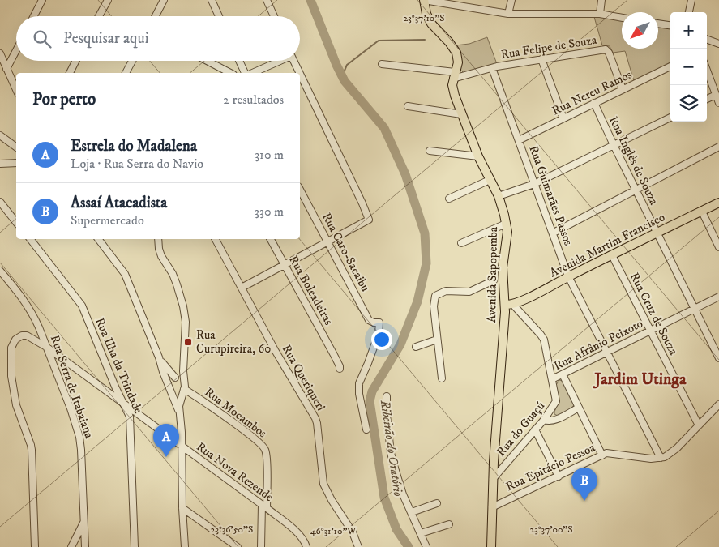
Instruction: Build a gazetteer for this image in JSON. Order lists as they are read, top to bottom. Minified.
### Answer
{"streets":{"main road":["Avenida Martim Francisco","Avenida Sapopemba"],"street":["Rua Felipe de Souza","Rua Nereu Ramos","Rua Inglês de Souza","Rua Guimarães Passos","Rua Caro-Sacaibu","Rua Boleadeiras","Rua Cruz de Souza","Rua Afrânio Peixoto","Rua Ilha da Trindade","Rua Queriqueri","Rua Serra de Itabaiana","Rua Mocambos","Rua do Guaçú","Rua Epitácio Pessoa","Rua Nova Rezende"]},"crossings":[["Rua Felipe de Souza","Rua Nereu Ramos"],["Rua Felipe de Souza","Rua Guimarães Passos"],["Rua Felipe de Souza","Avenida Sapopemba"],["Rua Nereu Ramos","Rua Inglês de Souza"],["Rua Nereu Ramos","Rua Guimarães Passos"],["Rua Inglês de Souza","Avenida Martim Francisco"],["Rua Inglês de Souza","Rua Afrânio Peixoto"],["Rua Guimarães Passos","Avenida Martim Francisco"],["Rua Guimarães Passos","Rua Afrânio Peixoto"],["Rua Guimarães Passos","Rua Epitácio Pessoa"],["Avenida Martim Francisco","Avenida Sapopemba"],["Avenida Martim Francisco","Rua Cruz de Souza"],["Avenida Martim Francisco","Rua do Guaçú"],["Avenida Sapopemba","Rua do Guaçú"],["Avenida Sapopemba","Rua Epitácio Pessoa"],["Rua Cruz de Souza","Rua Afrânio Peixoto"],["Rua Afrânio Peixoto","Rua do Guaçú"],["Rua Ilha da Trindade","Rua Nova Rezende"],["Rua Serra de Itabaiana","Rua Nova Rezende"],["Rua Mocambos","Rua Nova Rezende"]],"districts":["Jardim Utinga"],"water":["Ribeirão do Oratório"],"places":{"transit":["Rua Curupireira, 60"]},"north":"bottom left","page":{"map_buttons":["+","−"],"search":"Pesquisar aqui","heading":["Por perto","2 resultados"],"list":[{"mark":"A","name":"Estrela do Madalena","note":"Loja · Rua Serra do Navio","value":"310 m"},{"mark":"B","name":"Assaí Atacadista","note":"Supermercado","value":"330 m"}],"pins":["A","B"]},"coordinates":["23°37'10\"S","23°36'50\"S","23°37'00\"S","46°31'10\"W"]}
